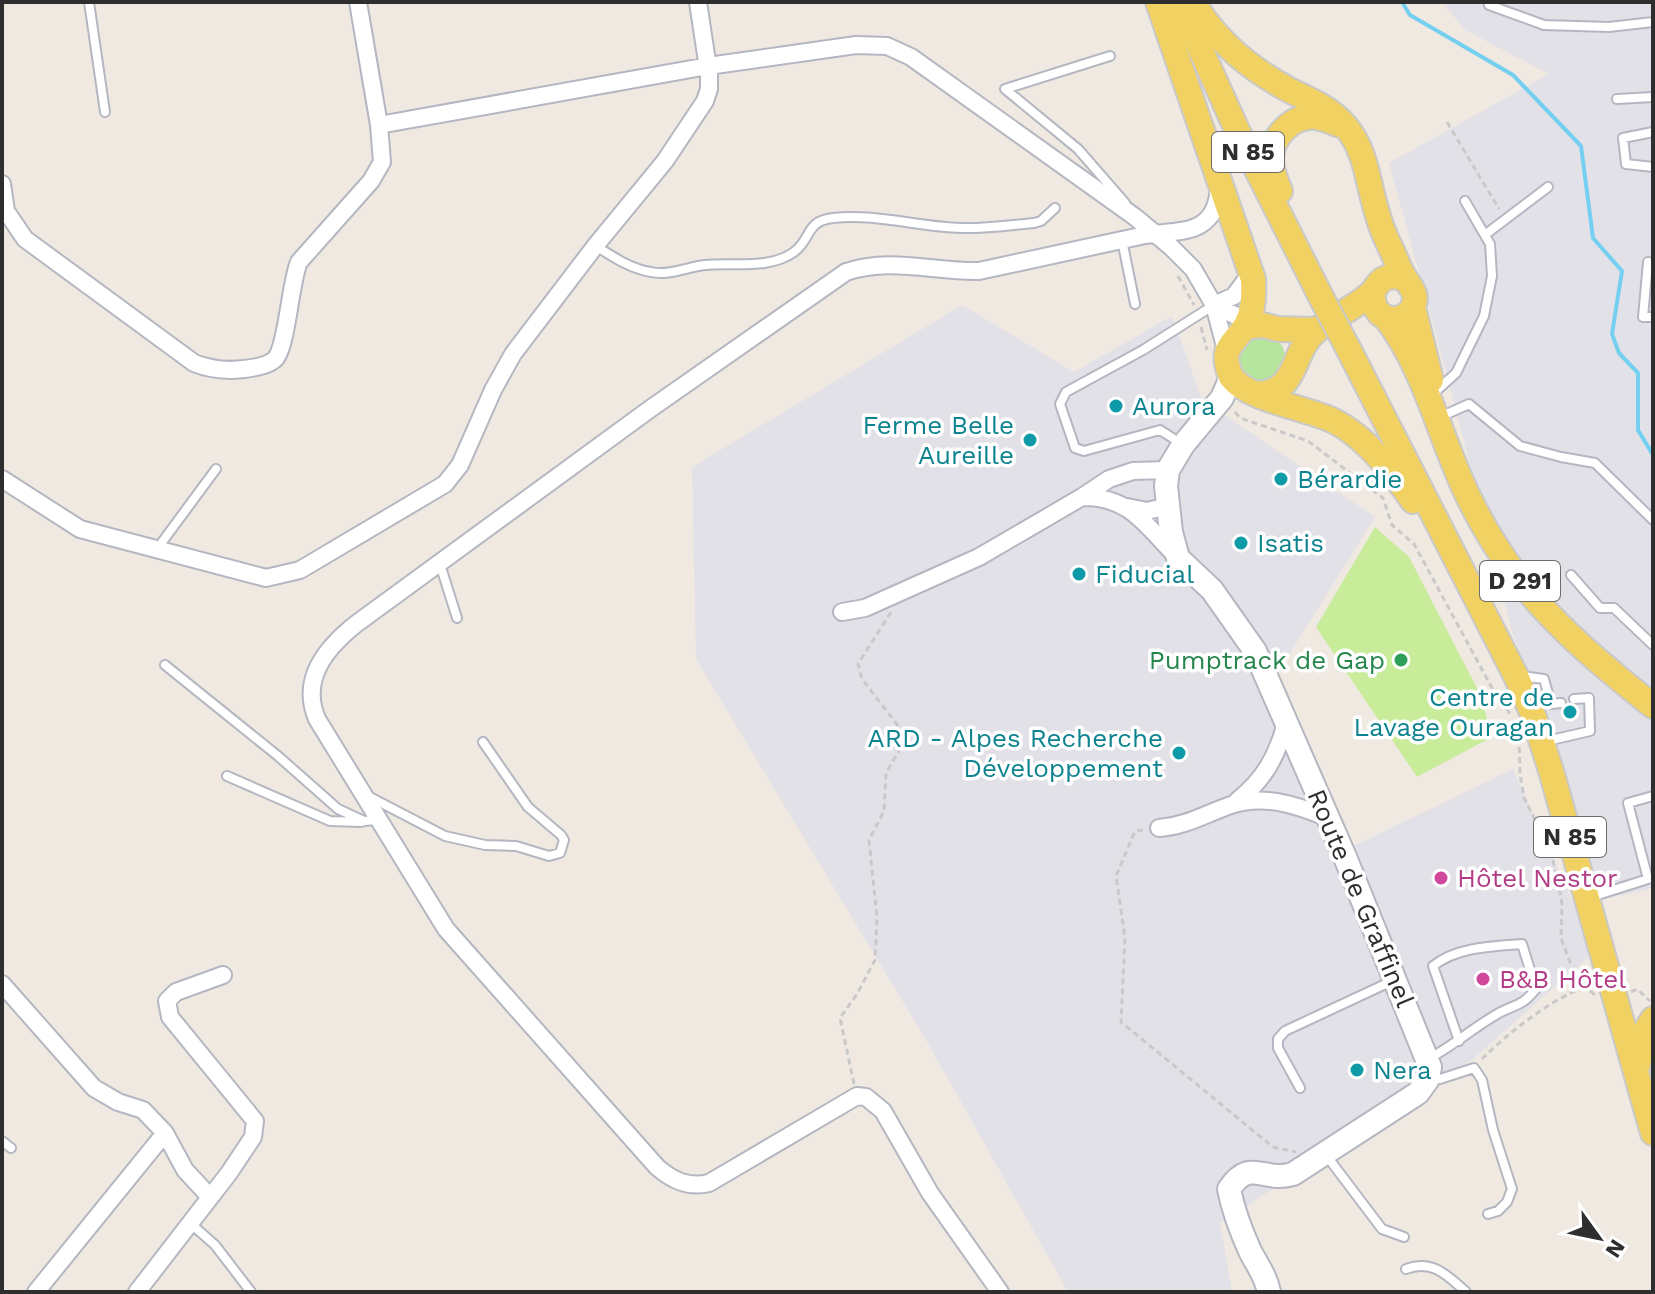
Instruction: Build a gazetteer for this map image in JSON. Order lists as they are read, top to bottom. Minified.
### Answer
{"streets":{"main road":["N 85","D 291"],"street":["Route de Graffinel"]},"crossings":[["N 85","D 291"]],"places":["Aurora","Ferme Belle Aureille","Bérardie","Isatis","Fiducial","Pumptrack de Gap","Centre de Lavage Ouragan","ARD - Alpes Recherche Développement","Hôtel Nestor","B&B Hôtel","Nera"],"north":"bottom right"}
